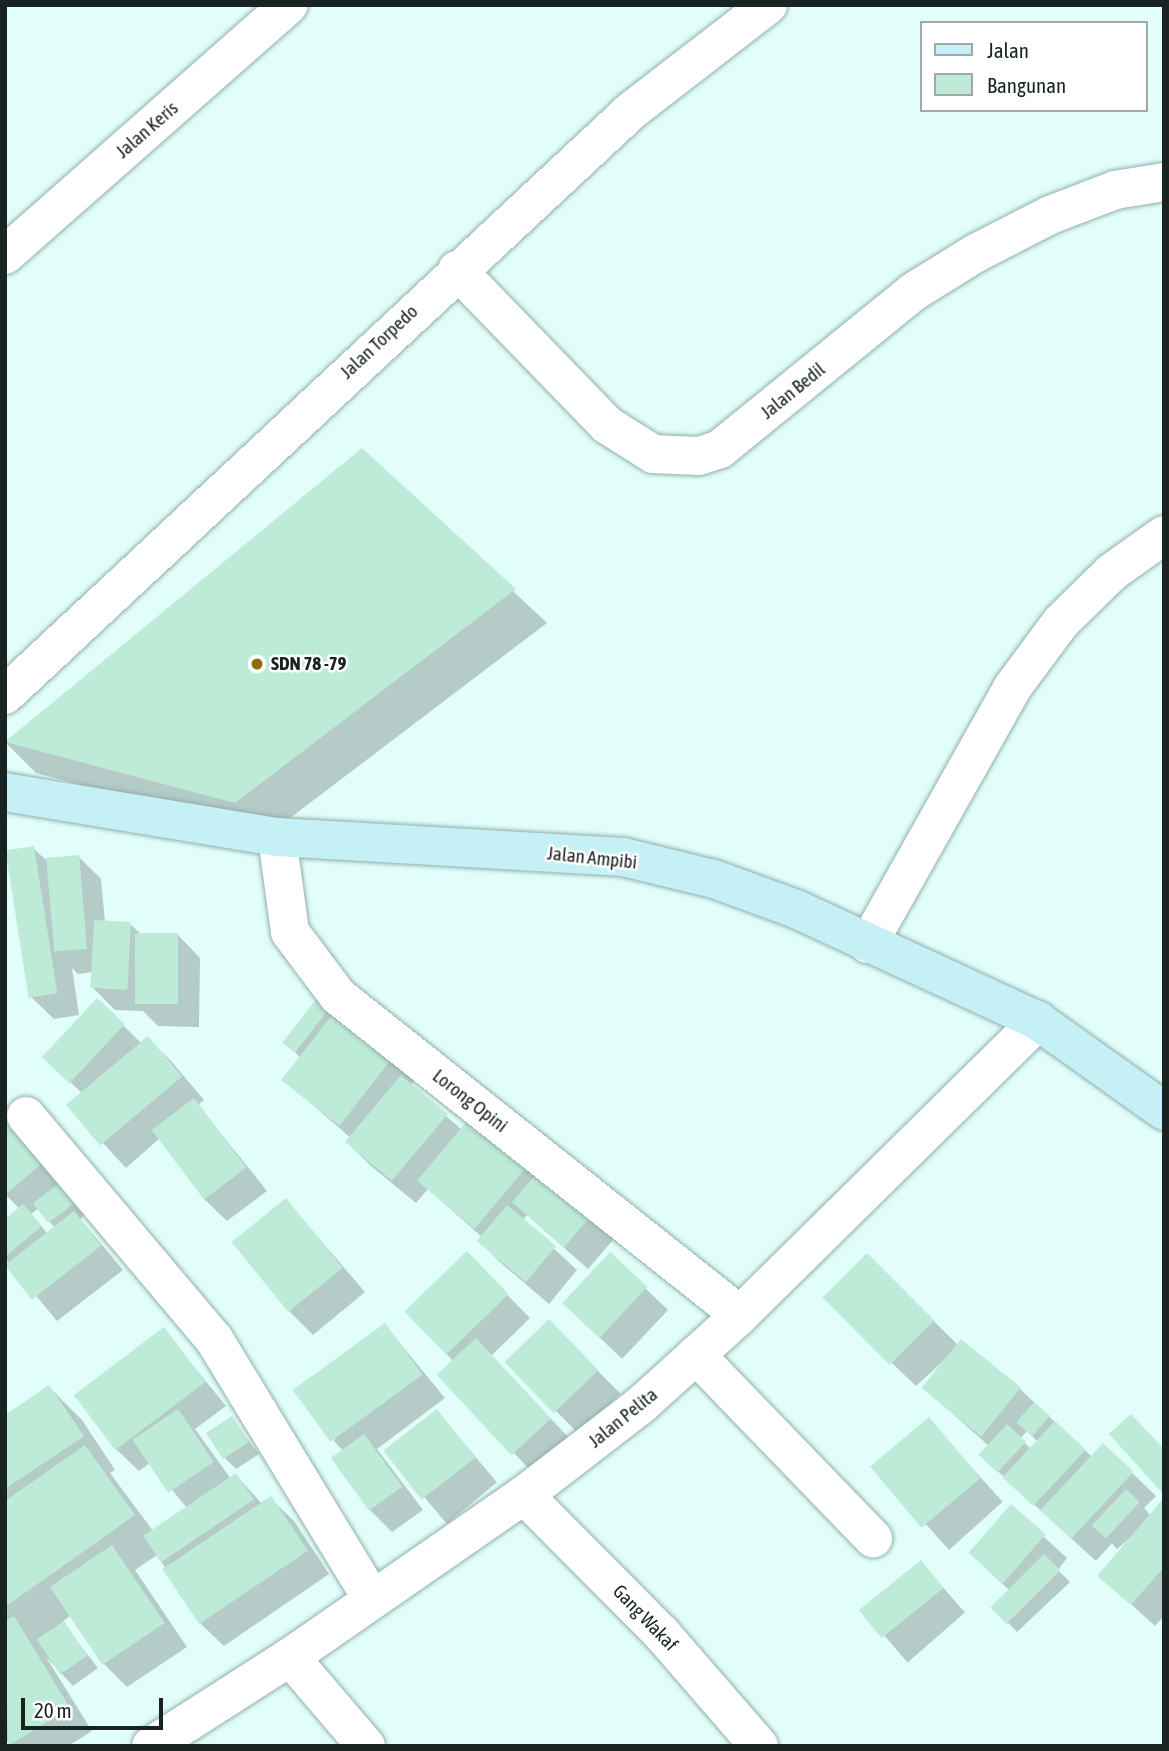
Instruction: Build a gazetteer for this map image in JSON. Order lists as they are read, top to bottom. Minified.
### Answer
{"streets":{"street":["Jalan Keris","Jalan Torpedo","Jalan Bedil","Jalan Ampibi","Lorong Opini","Jalan Pelita","Gang Wakaf"]},"crossings":[["Jalan Torpedo","Jalan Bedil"],["Jalan Ampibi","Lorong Opini"],["Jalan Ampibi","Jalan Pelita"],["Lorong Opini","Jalan Pelita"],["Jalan Pelita","Gang Wakaf"]],"places":["SDN 78 -79"],"legend":["Jalan","Bangunan"],"scale_bar":"20 m"}
